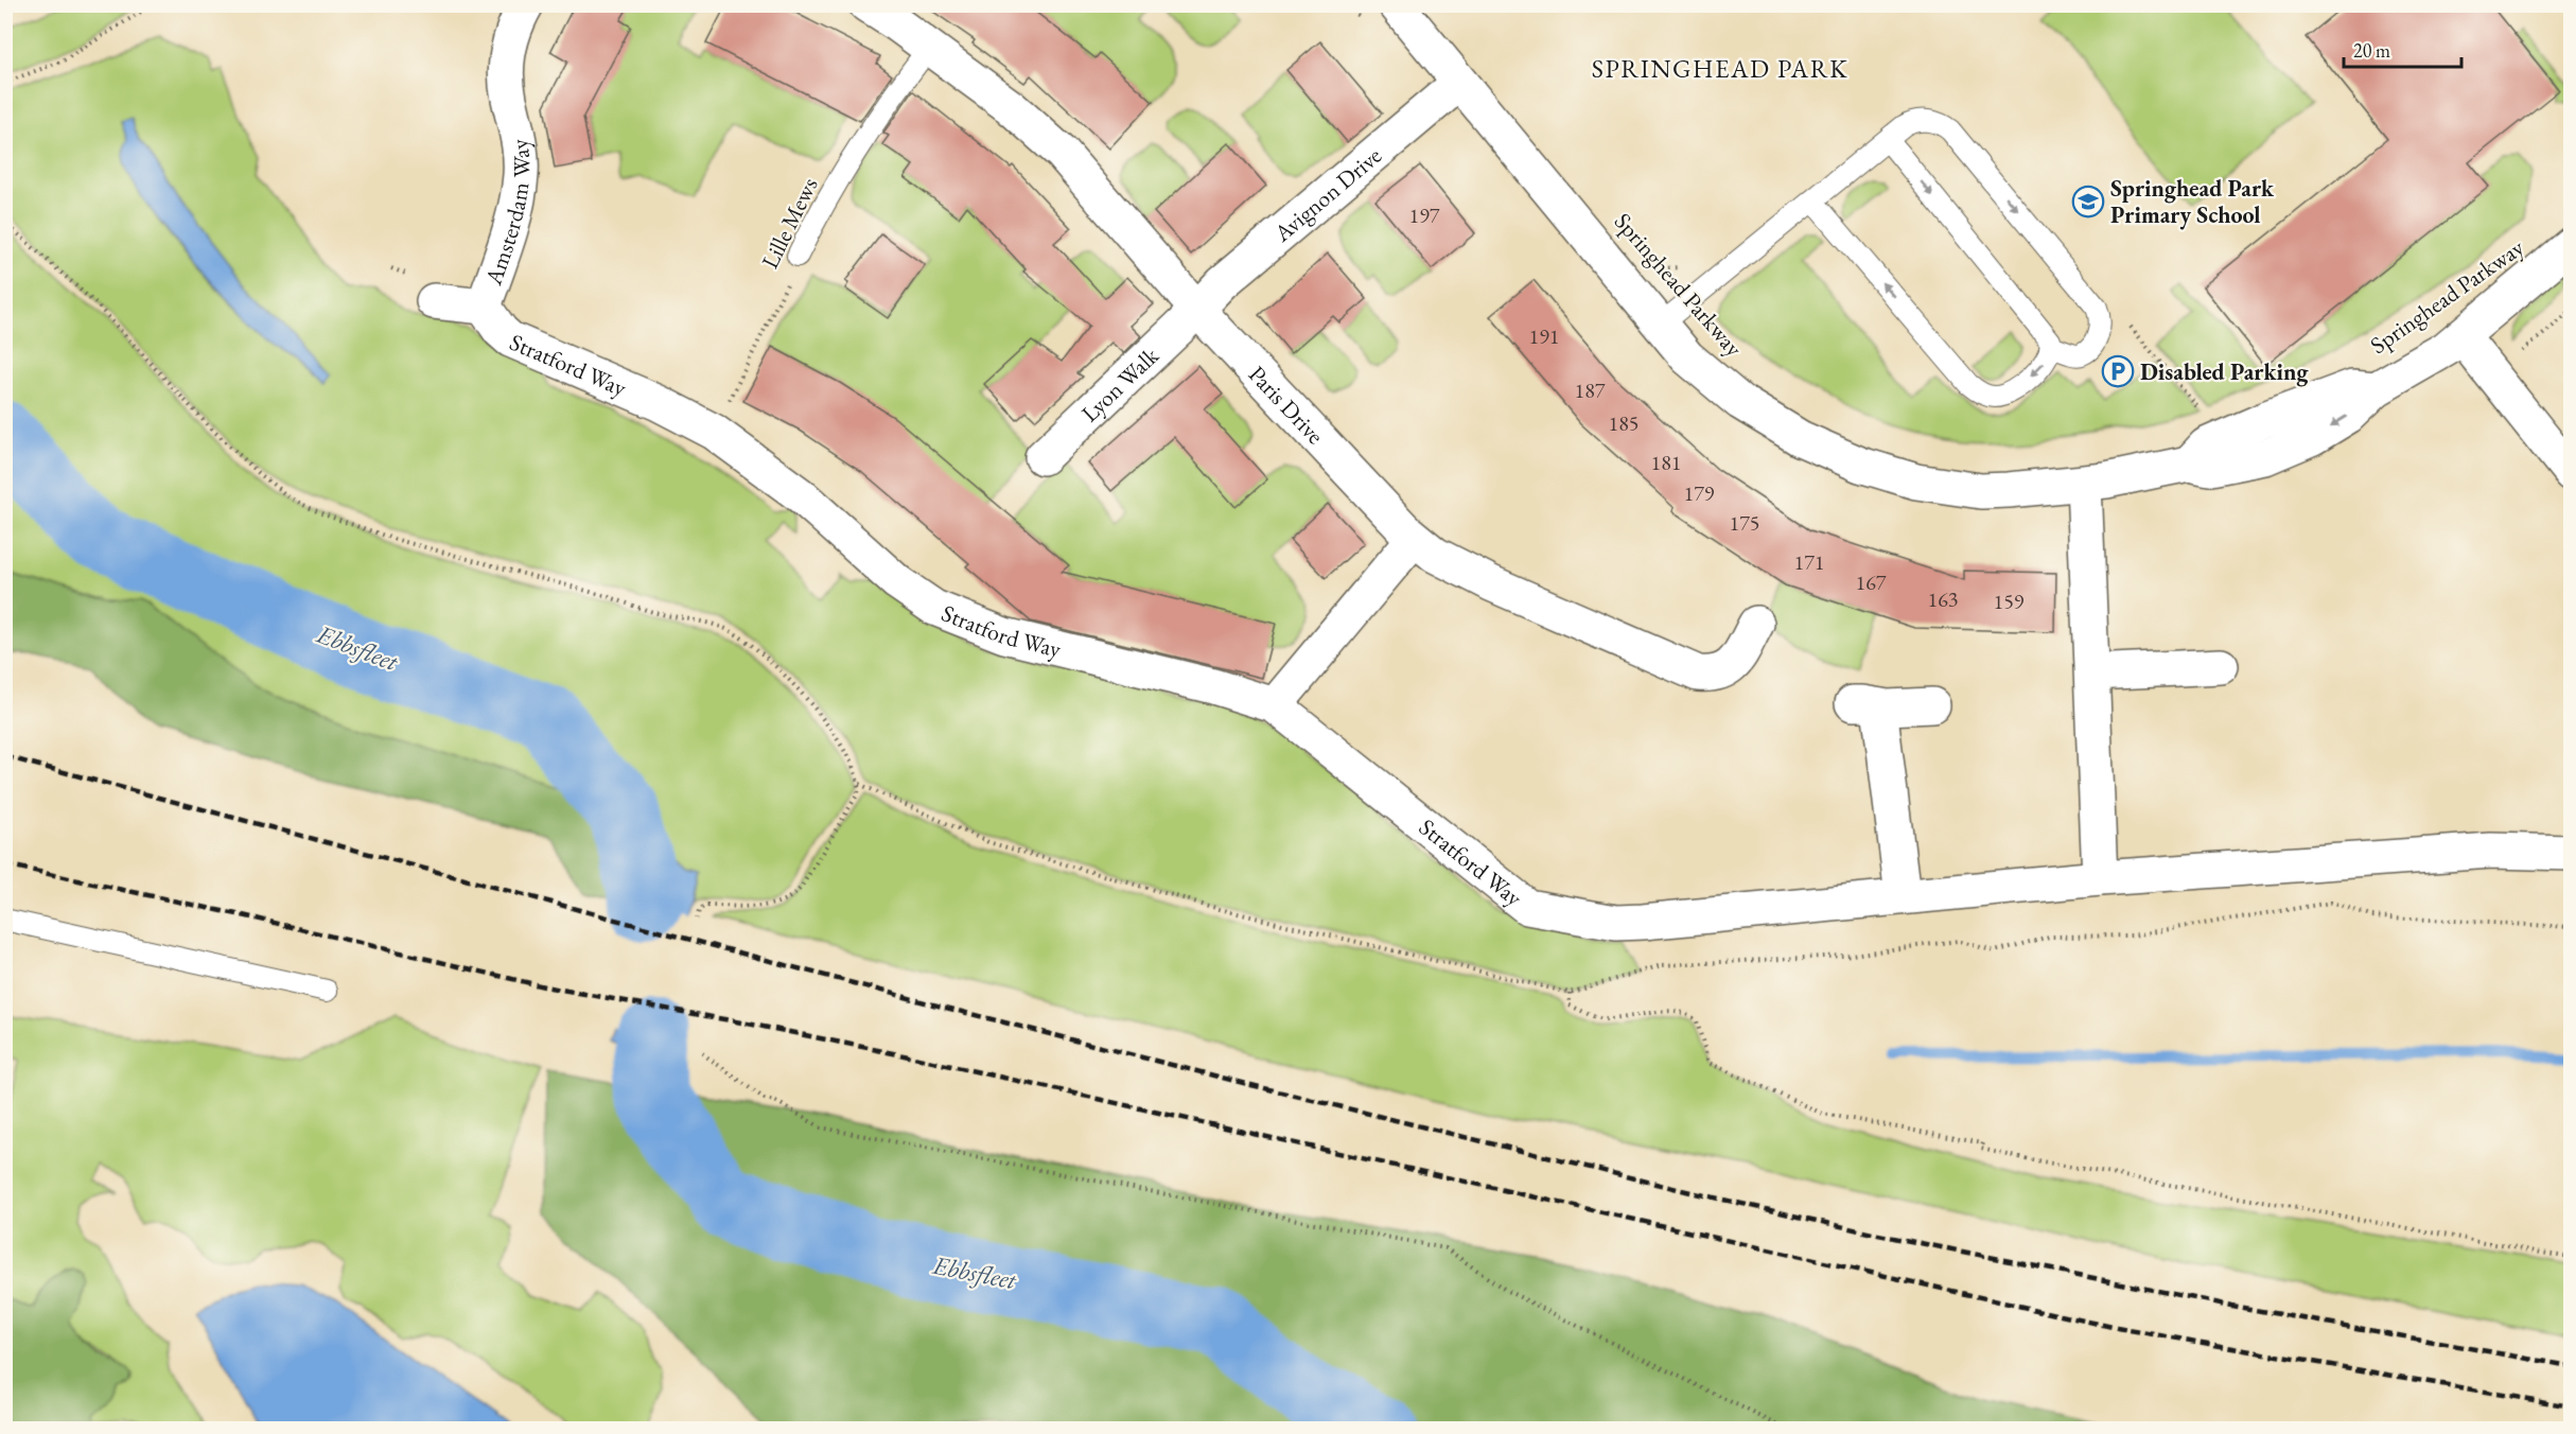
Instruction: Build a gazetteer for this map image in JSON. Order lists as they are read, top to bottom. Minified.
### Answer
{"streets":{"street":["Avignon Drive","Amsterdam Way","Springhead Parkway","Stratford Way","Lyon Walk","Paris Drive"],"lane":["Lille Mews"]},"crossings":[["Avignon Drive","Springhead Parkway"],["Avignon Drive","Lyon Walk"],["Avignon Drive","Paris Drive"],["Amsterdam Way","Stratford Way"],["Lille Mews","Stratford Way"],["Lille Mews","Paris Drive"],["Lyon Walk","Paris Drive"]],"districts":["SPRINGHEAD PARK"],"water":["Ebbsfleet"],"places":{"school or university":["Springhead Park Primary School"],"parking":["Disabled Parking"]},"house_numbers":["197","191","187","185","181","179","175","171","167","163","159"],"scale_bar":"20 m"}
